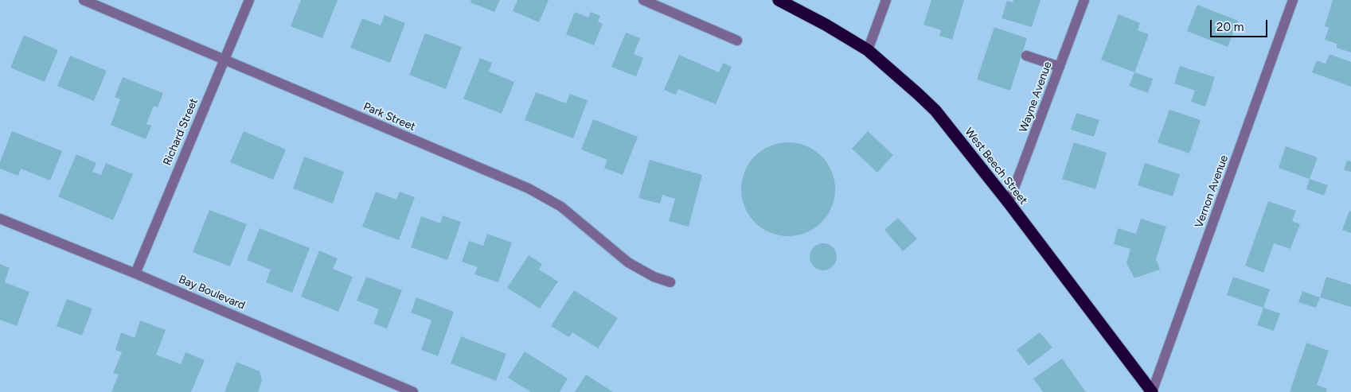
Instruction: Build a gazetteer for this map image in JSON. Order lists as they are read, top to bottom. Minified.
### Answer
{"streets":{"highway":["West Beech Street"],"street":["Wayne Avenue","Park Street","Richard Street","Vernon Avenue","Bay Boulevard"]},"crossings":[["Wayne Avenue","West Beech Street"],["Park Street","Richard Street"],["Richard Street","Bay Boulevard"],["West Beech Street","Vernon Avenue"]],"scale_bar":"20 m"}
